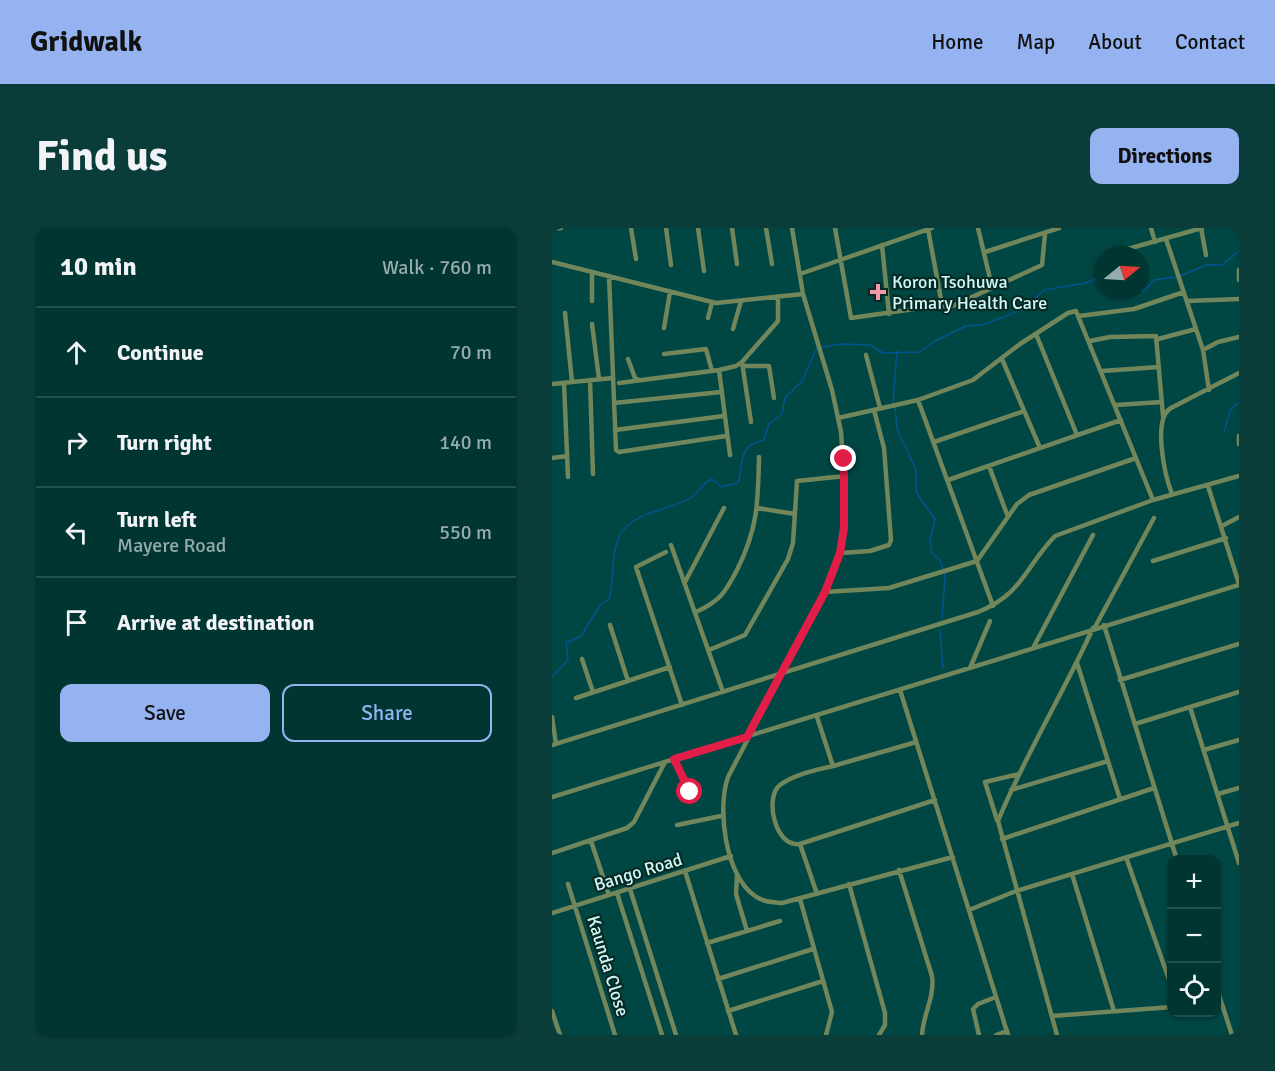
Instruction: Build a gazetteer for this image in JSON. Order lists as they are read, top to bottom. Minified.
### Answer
{"streets":{"street":["Bango Road","Kaunda Close"]},"crossings":[["Bango Road","Kaunda Close"]],"places":{"health":["Koron Tsohuwa Primary Health Care"]},"north":"right","page":{"header":"Gridwalk","nav":["Home","Map","About","Contact"],"buttons":["Directions",["Save","Share"]],"title":"Find us","heading":["10 min","Walk · 760 m"],"list":[["Continue","70 m"],["Turn right","140 m"],["Turn left","Mayere Road","550 m"],"Arrive at destination"],"map_buttons":["+","−"]}}
